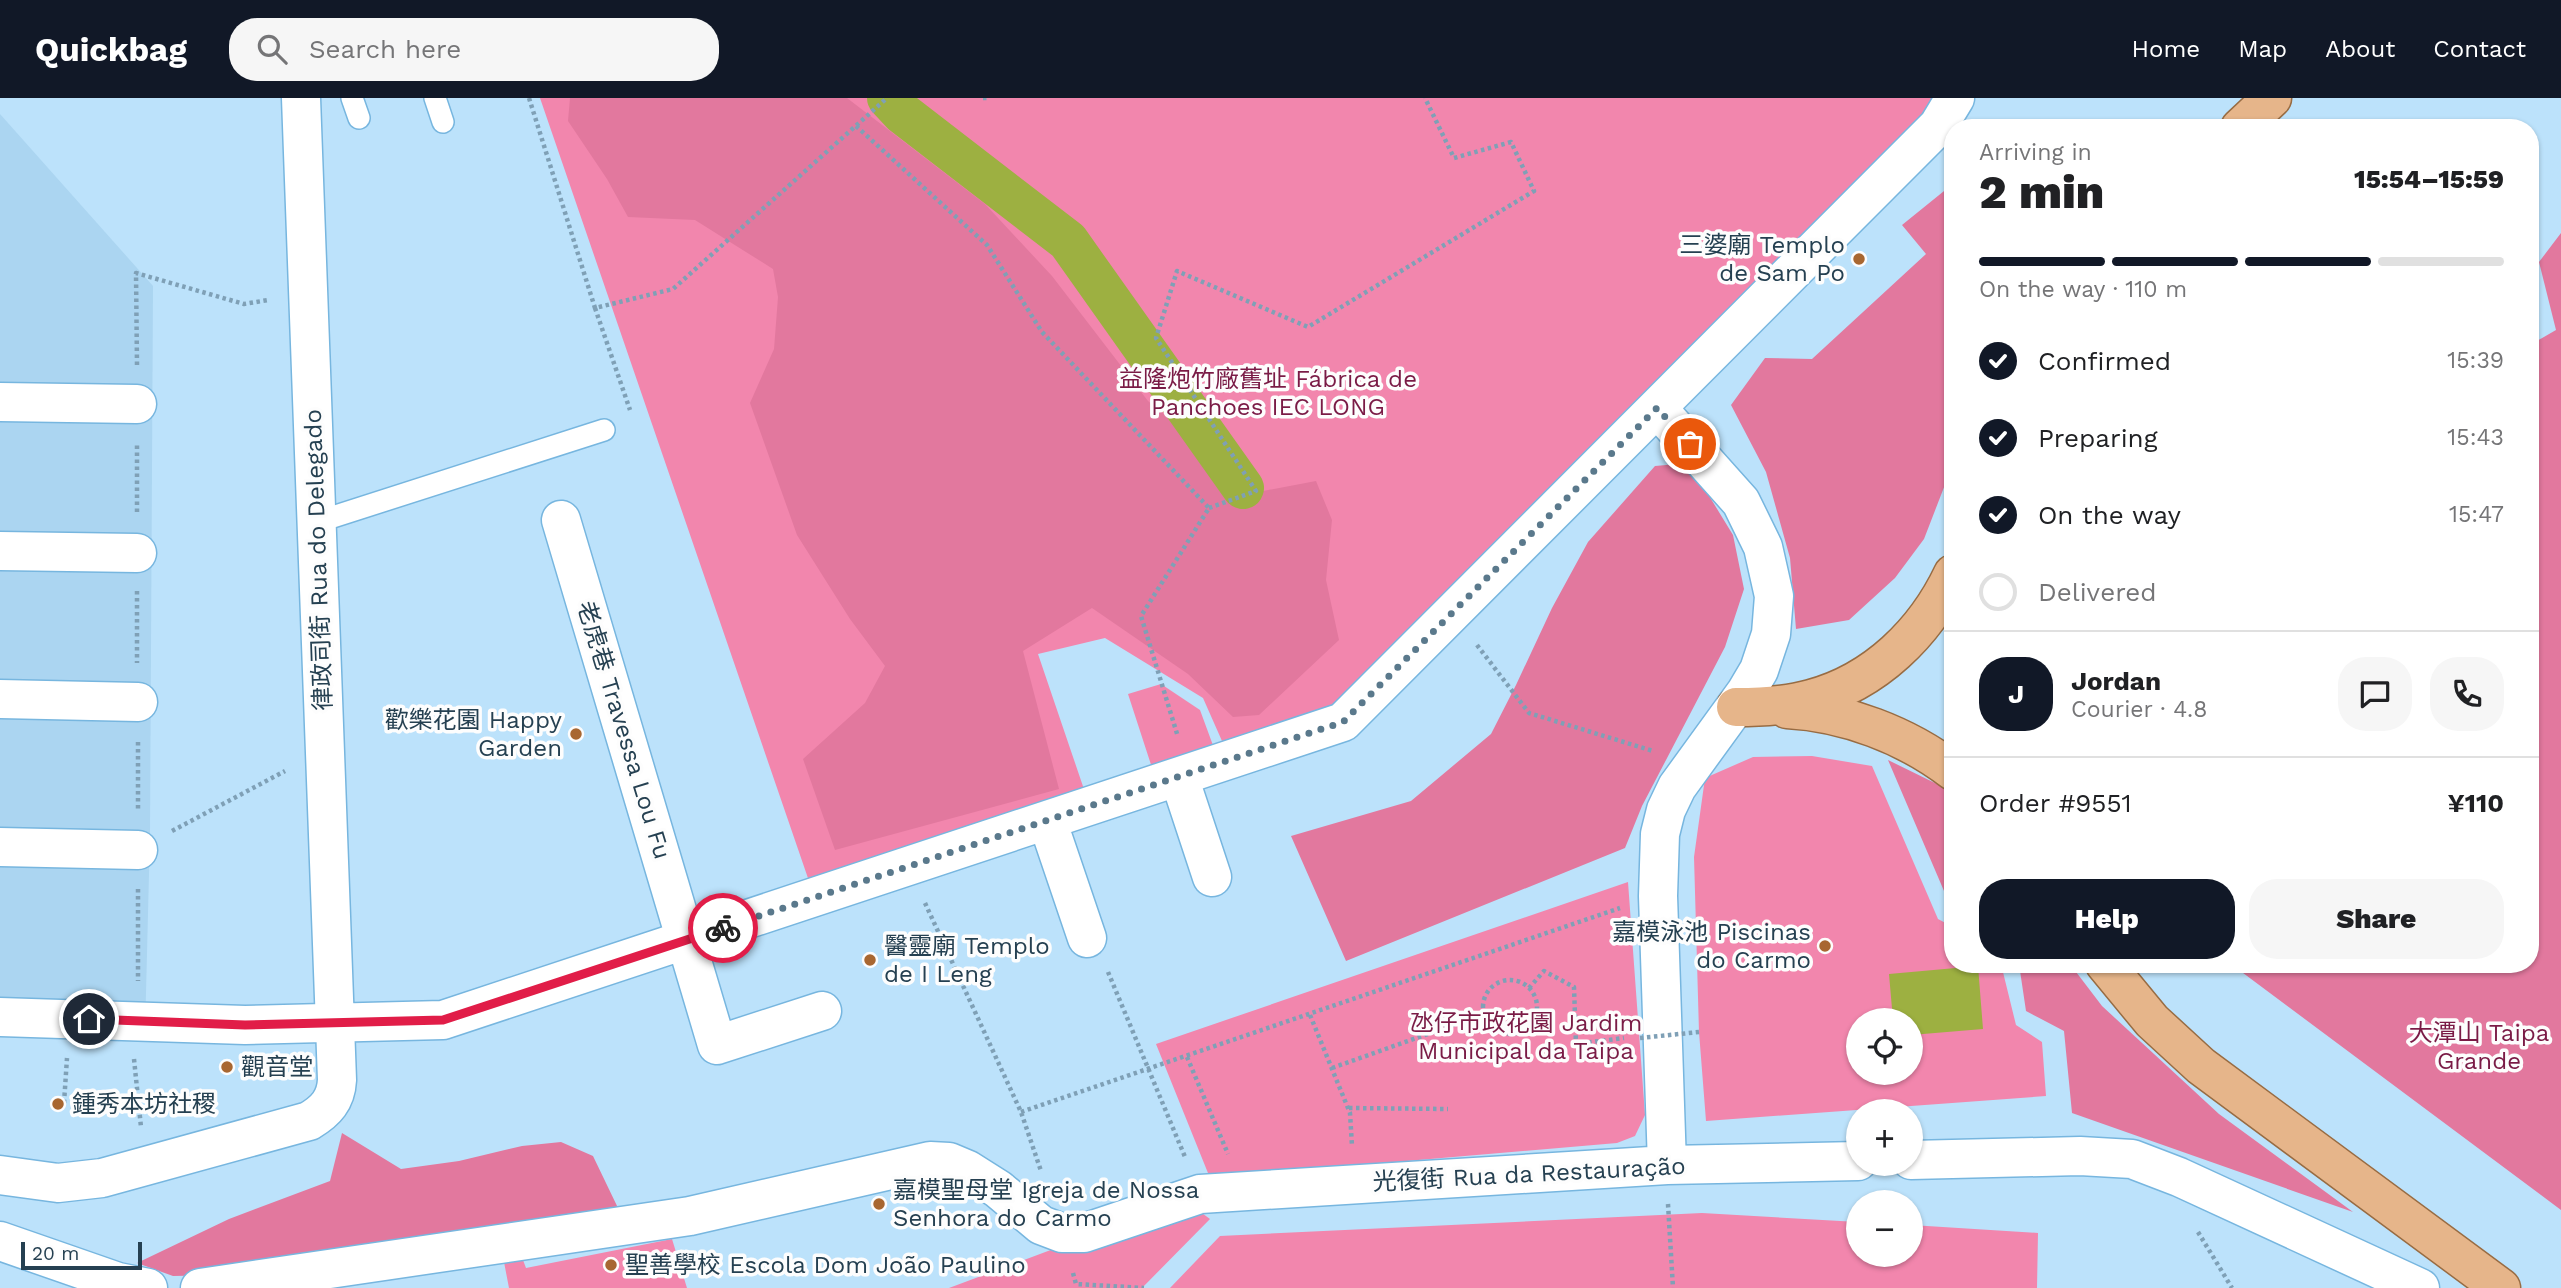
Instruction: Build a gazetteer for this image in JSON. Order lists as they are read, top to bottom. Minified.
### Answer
{"streets":{"street":["律政司街 Rua do Delegado","老虎巷 Travessa Lou Fu","光復街 Rua da Restauração"]},"parks":["益隆炮竹廠舊址 Fábrica de Panchoes IEC LONG","氹仔市政花園 Jardim Municipal da Taipa","大潭山 Taipa Grande"],"places":["三婆廟 Templo de Sam Po","歡樂花園 Happy Garden","嘉模泳池 Piscinas do Carmo","醫靈廟 Templo de I Leng","觀音堂","鍾秀本坊社稷","嘉模聖母堂 Igreja de Nossa Senhora do Carmo","聖善學校 Escola Dom João Paulino"],"scale_bar":"20 m","page":{"header":"Quickbag","search":"Search here","nav":["Home","Map","About","Contact"],"heading":["2 min","Arriving in","15:54–15:59"],"panel":["Jordan","Courier · 4.8","Order #9551","¥110"],"bar":"On the way · 110 m","list":[["Confirmed","15:39"],["Preparing","15:43"],["On the way","15:47"],"Delivered"],"round":"J","buttons":["Help","Share"],"map_buttons":["+","−"],"scale":"20 m"}}
